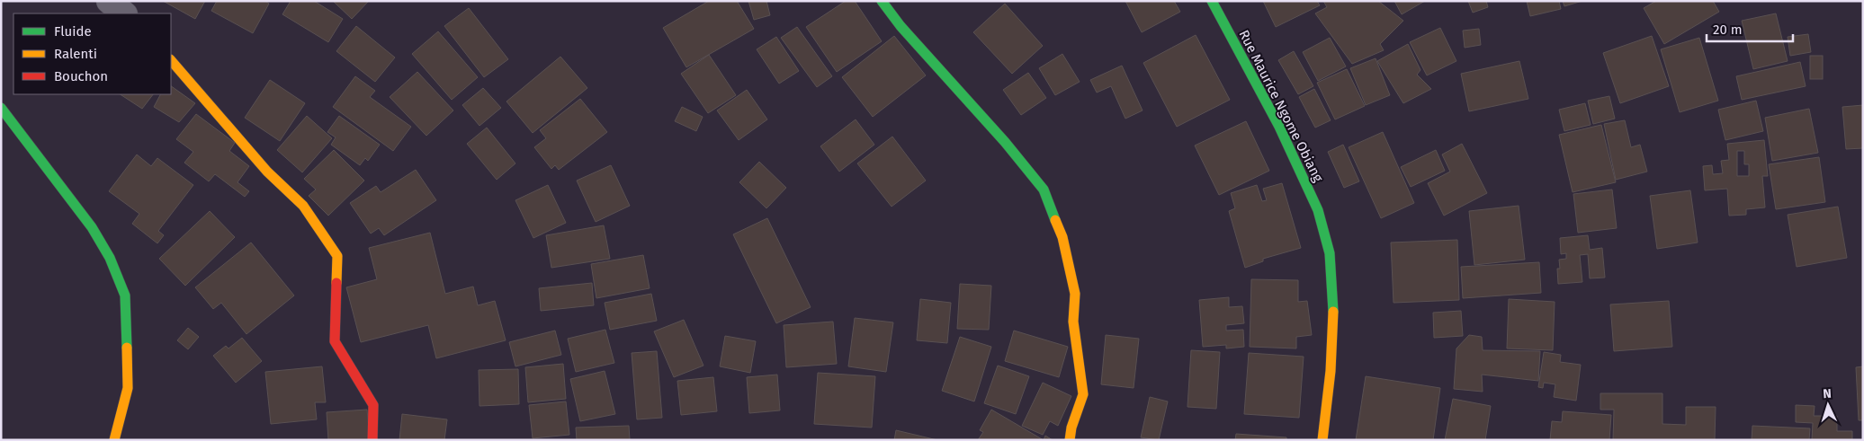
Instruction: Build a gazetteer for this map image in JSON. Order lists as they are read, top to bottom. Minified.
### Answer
{"streets":{"street":["Rue Maurice Ngome Obiang"]},"legend":["Fluide","Ralenti","Bouchon"],"scale_bar":"20 m","north":"top"}
